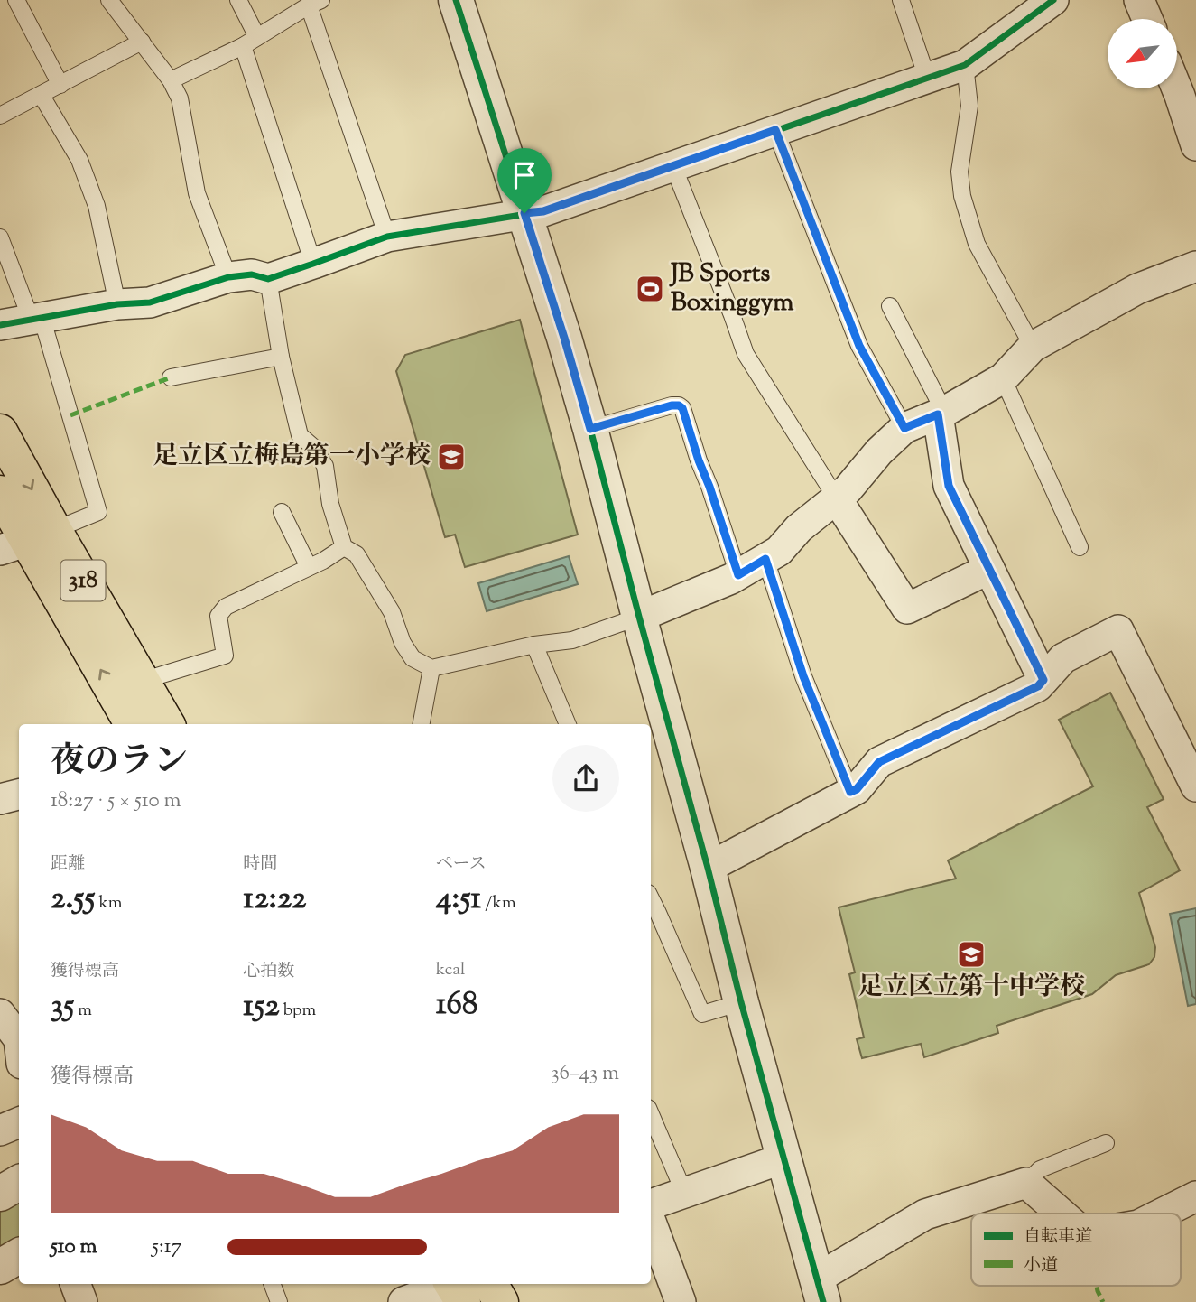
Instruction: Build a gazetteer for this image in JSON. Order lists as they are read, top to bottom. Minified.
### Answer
{"streets":{"main road":["318"]},"places":{"sports":["JB Sports Boxinggym"],"school or university":["足立区立梅島第一小学校","足立区立第十中学校"]},"legend":["自転車道","小道"],"north":"bottom left","page":{"heading":["夜のラン","18:27 · 5 × 510 m"],"stats":[["距離","2.55 km"],["時間","12:22"],["ペース","4:51 /km"],["獲得標高","35 m"],["心拍数","152 bpm"],["kcal","168"]],"chart":["獲得標高","36–43 m"],"list":[{"name":"510 m","note":"5:17"}]}}
